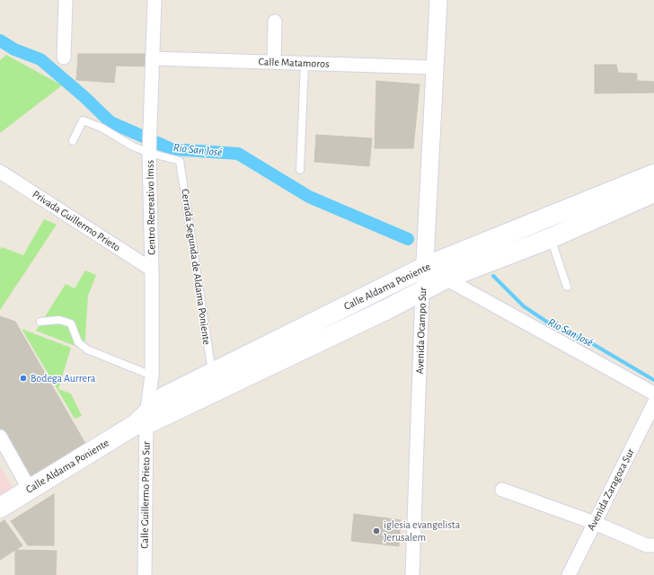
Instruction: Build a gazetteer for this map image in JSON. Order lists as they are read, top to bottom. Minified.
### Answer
{"streets":{"main road":["Calle Aldama Poniente"],"street":["Calle Matamoros","Centro Recreativo Imss","Privada Guillermo Prieto","Avenida Ocampo Sur","Avenida Zaragoza Sur","Calle Guillermo Prieto Sur"],"lane":["Cerrada Segunda de Aldama Poniente"]},"crossings":[["Calle Matamoros","Centro Recreativo Imss"],["Calle Matamoros","Avenida Ocampo Sur"],["Centro Recreativo Imss","Privada Guillermo Prieto"],["Centro Recreativo Imss","Cerrada Segunda de Aldama Poniente"],["Centro Recreativo Imss","Calle Aldama Poniente"],["Centro Recreativo Imss","Calle Guillermo Prieto Sur"],["Cerrada Segunda de Aldama Poniente","Calle Aldama Poniente"],["Calle Aldama Poniente","Avenida Ocampo Sur"],["Calle Aldama Poniente","Calle Guillermo Prieto Sur"]],"water":["Rio San José"],"places":["Bodega Aurrera","iglesia evangelista Jerusalem"]}
